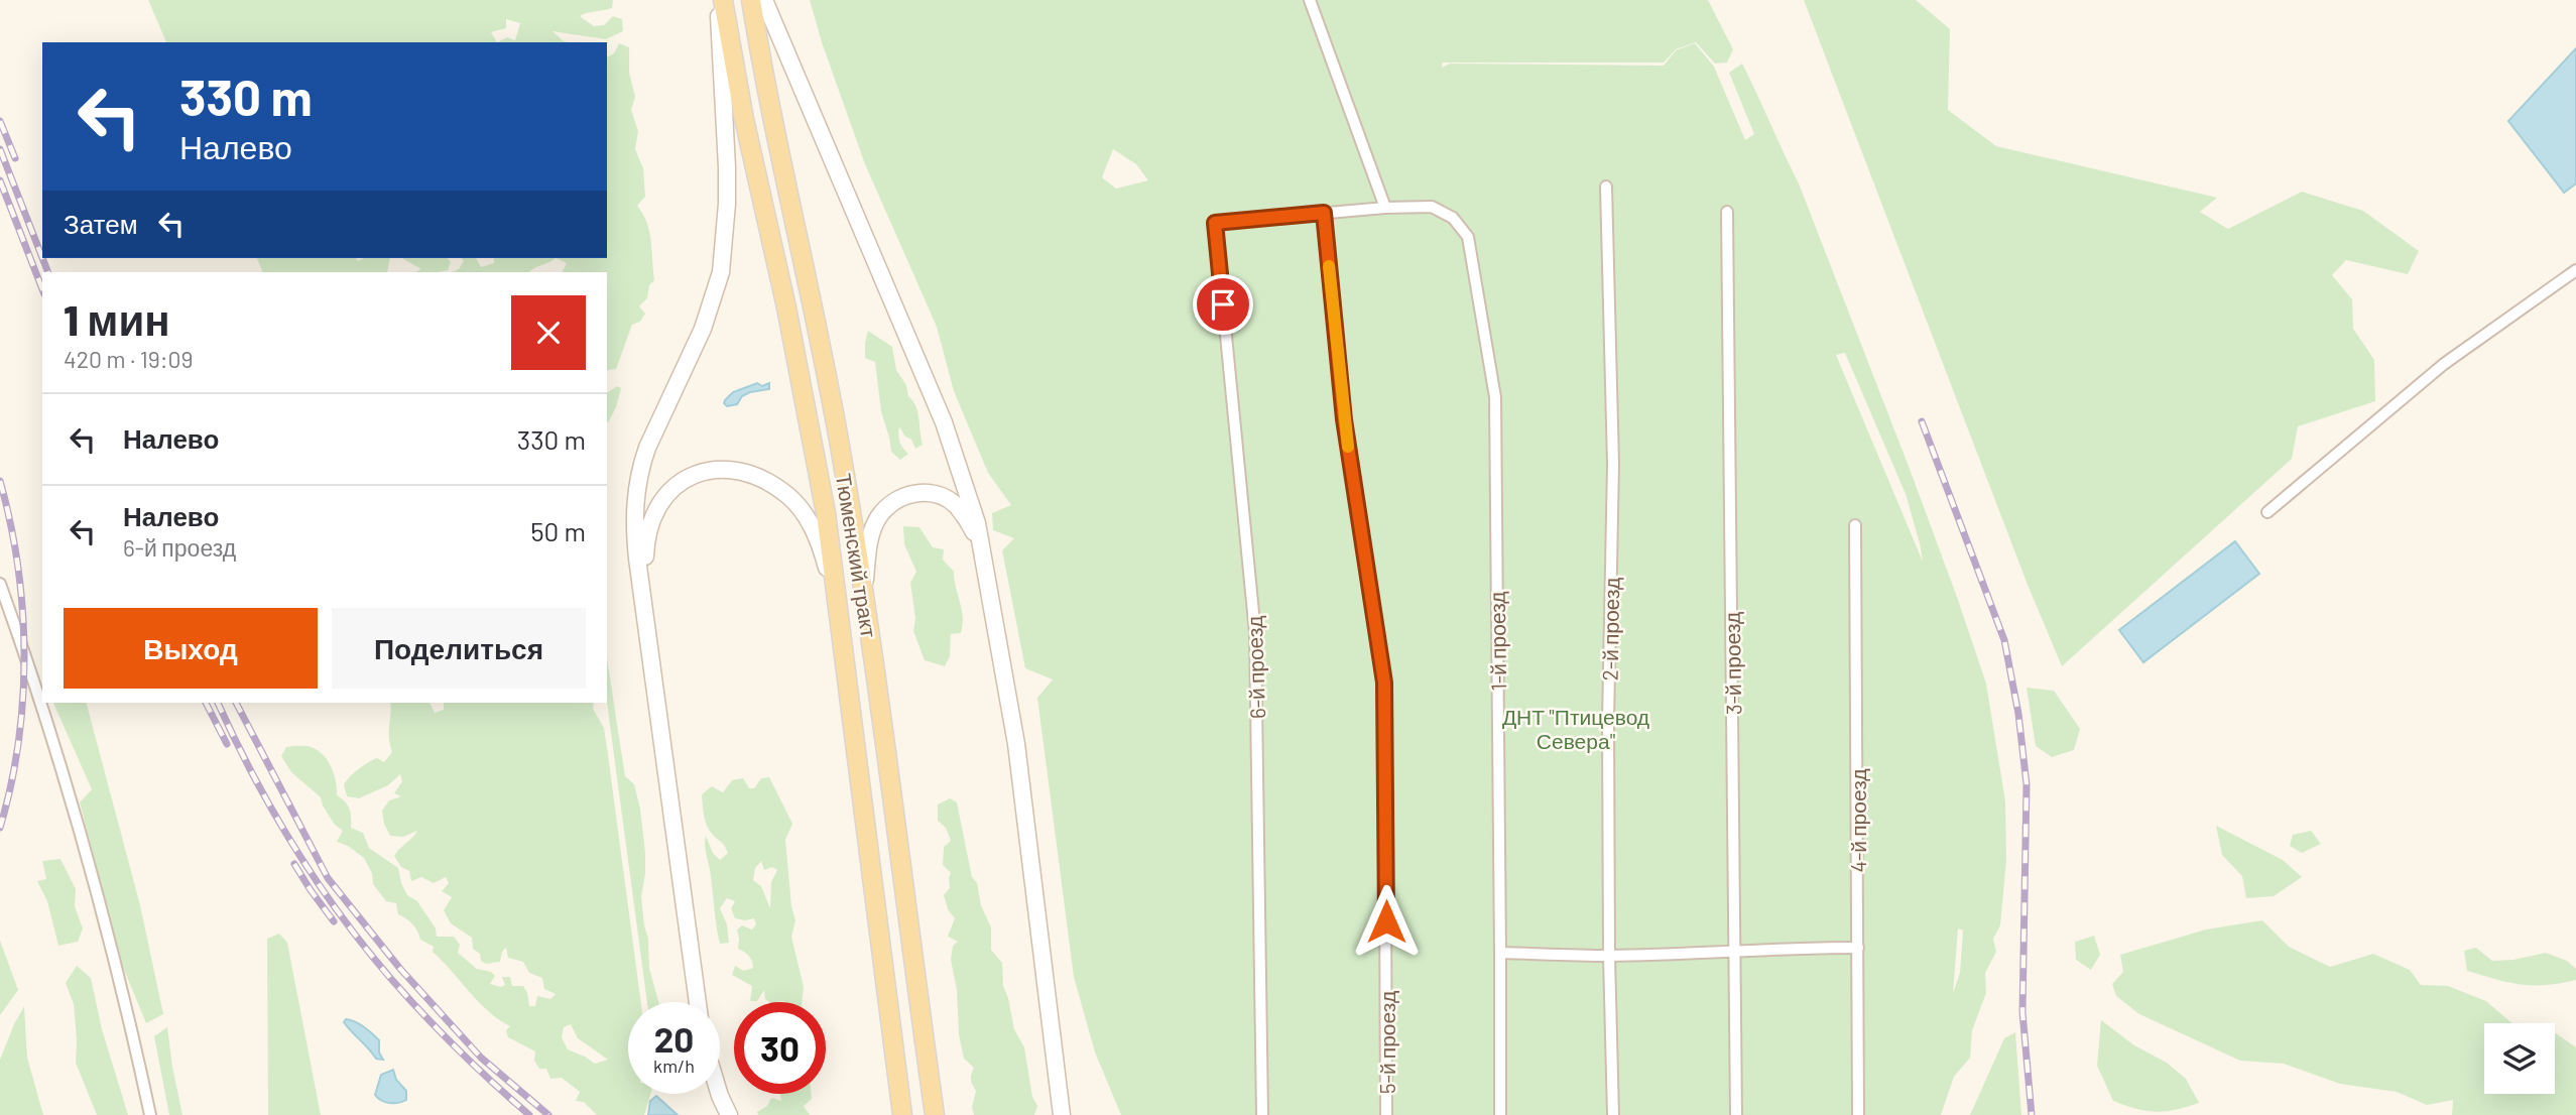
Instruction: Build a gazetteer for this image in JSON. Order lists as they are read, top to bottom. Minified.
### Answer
{"streets":{"main road":["Тюменский тракт"],"street":["2-й проезд","1-й проезд","3-й проезд","6-й проезд","4-й проезд","5-й проезд"]},"crossings":[["6-й проезд","5-й проезд"]],"parks":["ДНТ \"Птицевод Севера\""],"page":{"turn":["330 m","Налево"],"then":"Затем","heading":["1 мин","420 m · 19:09"],"list":[{"name":"Налево","value":"330 m"},{"name":"Налево","note":"6-й проезд","value":"50 m"}],"buttons":["Выход","Поделиться"],"speed":"20 km/h","limit":"30"}}
